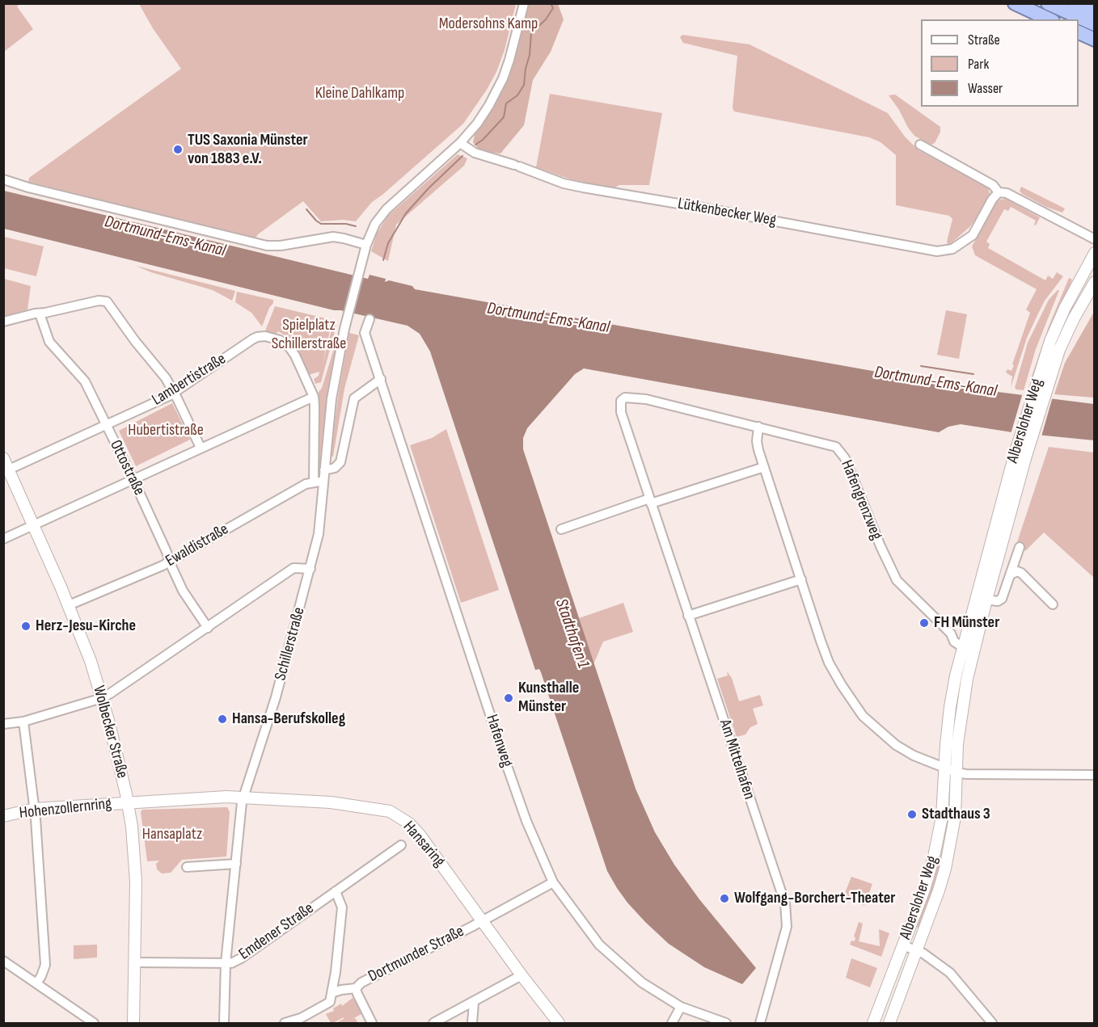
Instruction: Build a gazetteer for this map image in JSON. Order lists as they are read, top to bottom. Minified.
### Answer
{"streets":{"main road":["Albersloher Weg","Wolbecker Straße","Hohenzollernring","Hansaring"],"street":["Lütkenbecker Weg","Lambertistraße","Ottostraße","Hafengrenzweg","Ewaldistraße","Schillerstraße","Hafenweg","Am Mittelhafen","Emdener Straße","Dortmunder Straße"]},"crossings":[["Lambertistraße","Ottostraße"],["Lambertistraße","Wolbecker Straße"],["Albersloher Weg","Hafengrenzweg"],["Ottostraße","Ewaldistraße"],["Hafengrenzweg","Am Mittelhafen"],["Ewaldistraße","Schillerstraße"],["Ewaldistraße","Wolbecker Straße"],["Schillerstraße","Hansaring"],["Schillerstraße","Emdener Straße"],["Wolbecker Straße","Hohenzollernring"],["Wolbecker Straße","Hansaring"],["Wolbecker Straße","Emdener Straße"],["Hafenweg","Dortmunder Straße"],["Hohenzollernring","Hansaring"],["Hansaring","Dortmunder Straße"]],"water":["Dortmund-Ems-Kanal","Stadthafen 1"],"parks":["Modersohns Kamp","Kleine Dahlkamp","Spielplatz Schillerstraße","Hubertistraße","Hansaplatz"],"places":["TUS Saxonia Münster von 1883 e.V.","FH Münster","Herz-Jesu-Kirche","Kunsthalle Münster","Hansa-Berufskolleg","Stadthaus 3","Wolfgang-Borchert-Theater"],"legend":["Straße","Park","Wasser"]}
